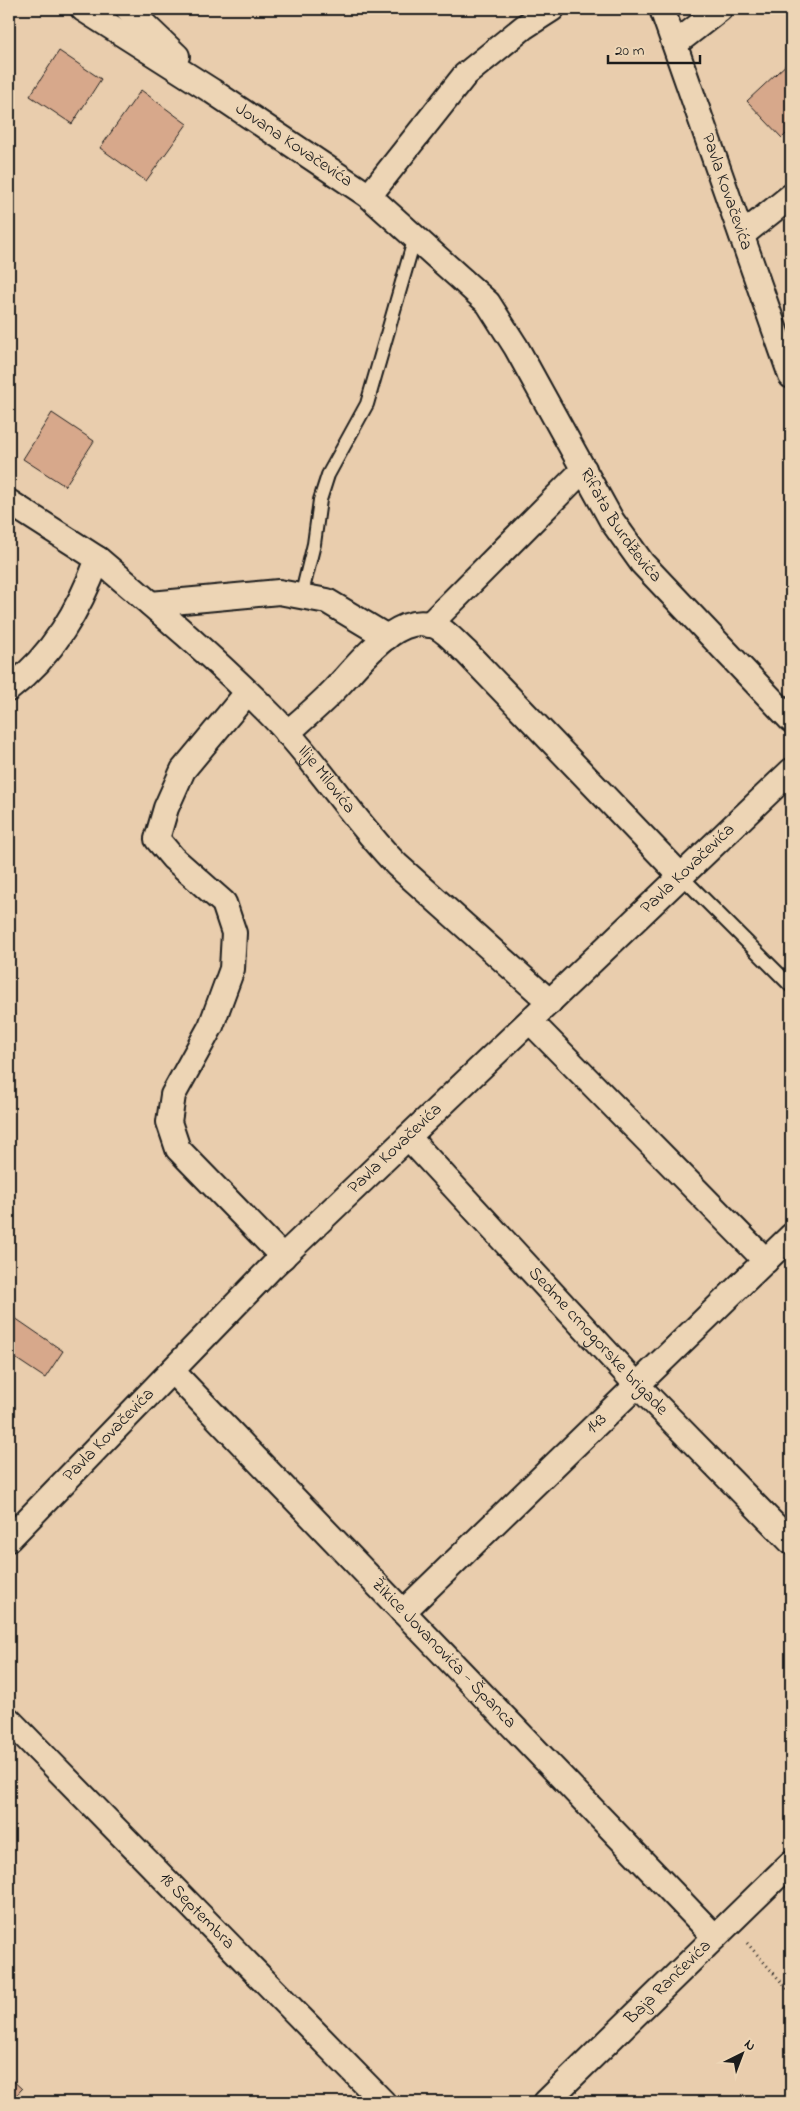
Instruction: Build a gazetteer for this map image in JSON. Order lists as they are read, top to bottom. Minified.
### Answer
{"streets":{"street":["Jovana Kovačevića","Pavla Kovačevića","Rifata Burdževića","Ilije Milovića","Sedme crnogorske brigade","143","Žikice Jovanovića - Španca","18 Septembra","Baja Rančevića"]},"crossings":[["Jovana Kovačevića","Rifata Burdževića"],["Pavla Kovačevića","Ilije Milovića"],["Pavla Kovačevića","Sedme crnogorske brigade"],["Pavla Kovačevića","Žikice Jovanovića - Španca"],["Sedme crnogorske brigade","143"],["143","Žikice Jovanovića - Španca"],["Žikice Jovanovića - Španca","Baja Rančevića"]],"scale_bar":"20 m","north":"top right"}
